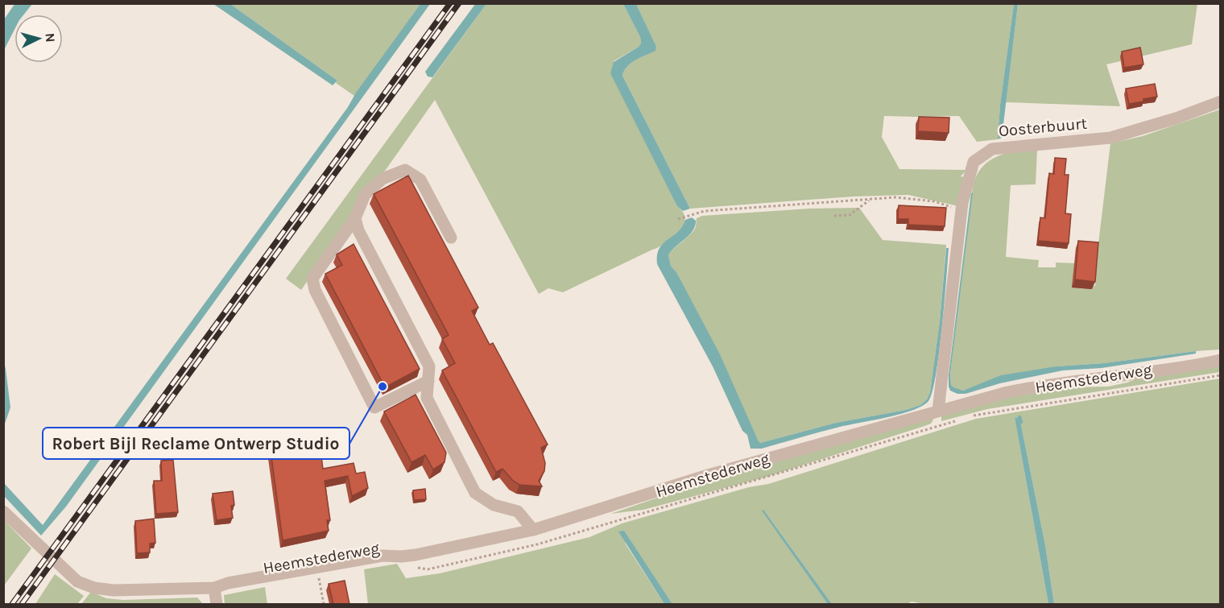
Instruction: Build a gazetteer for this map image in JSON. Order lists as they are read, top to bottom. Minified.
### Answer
{"streets":{"street":["Oosterbuurt","Heemstederweg"]},"crossings":[["Oosterbuurt","Heemstederweg"]],"places":["Robert Bijl Reclame Ontwerp Studio"],"north":"right"}
